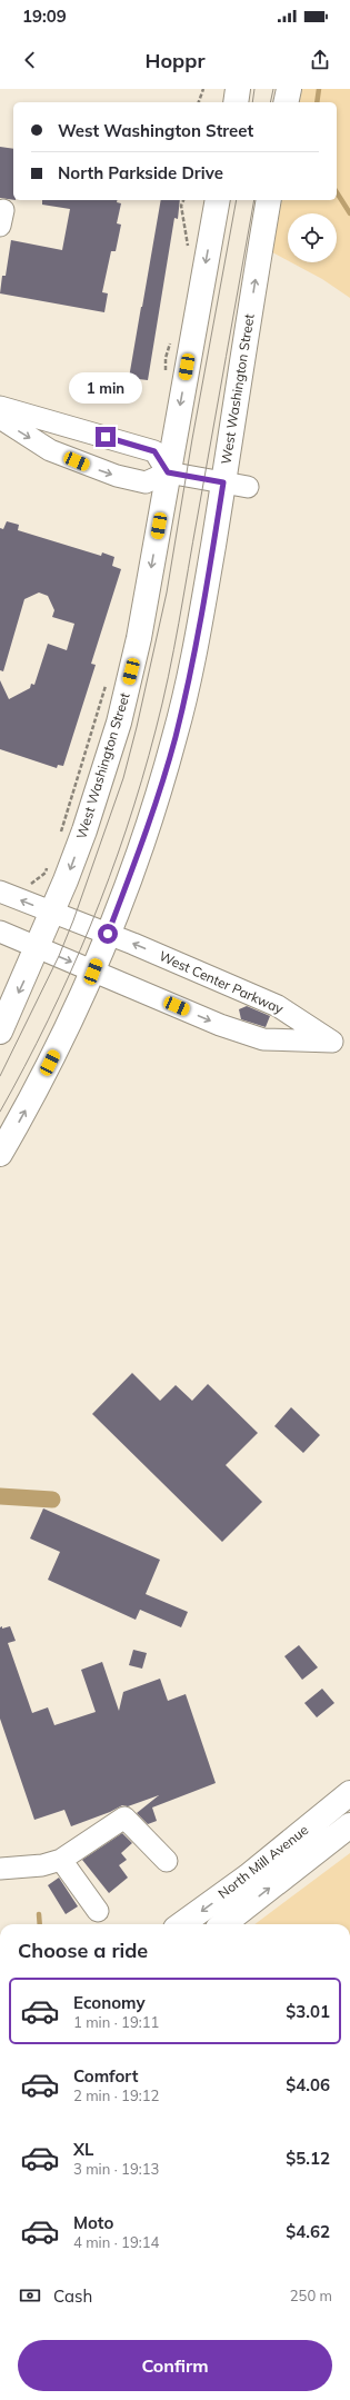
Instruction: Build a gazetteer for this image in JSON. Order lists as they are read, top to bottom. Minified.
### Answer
{"streets":{"main road":["West Washington Street","North Mill Avenue"],"street":["West Center Parkway"]},"crossings":[["West Washington Street","West Center Parkway"]],"page":{"status":"19:09","header":"Hoppr","banner":["West Washington Street","North Parkside Drive"],"bubble":"1 min","heading":"Choose a ride","list":[{"name":"Economy","note":"1 min · 19:11","value":"$3.01"},{"name":"Comfort","note":"2 min · 19:12","value":"$4.06"},{"name":"XL","note":"3 min · 19:13","value":"$5.12"},{"name":"Moto","note":"4 min · 19:14","value":"$4.62"}],"pay":["Cash","250 m"],"buttons":"Confirm"}}
